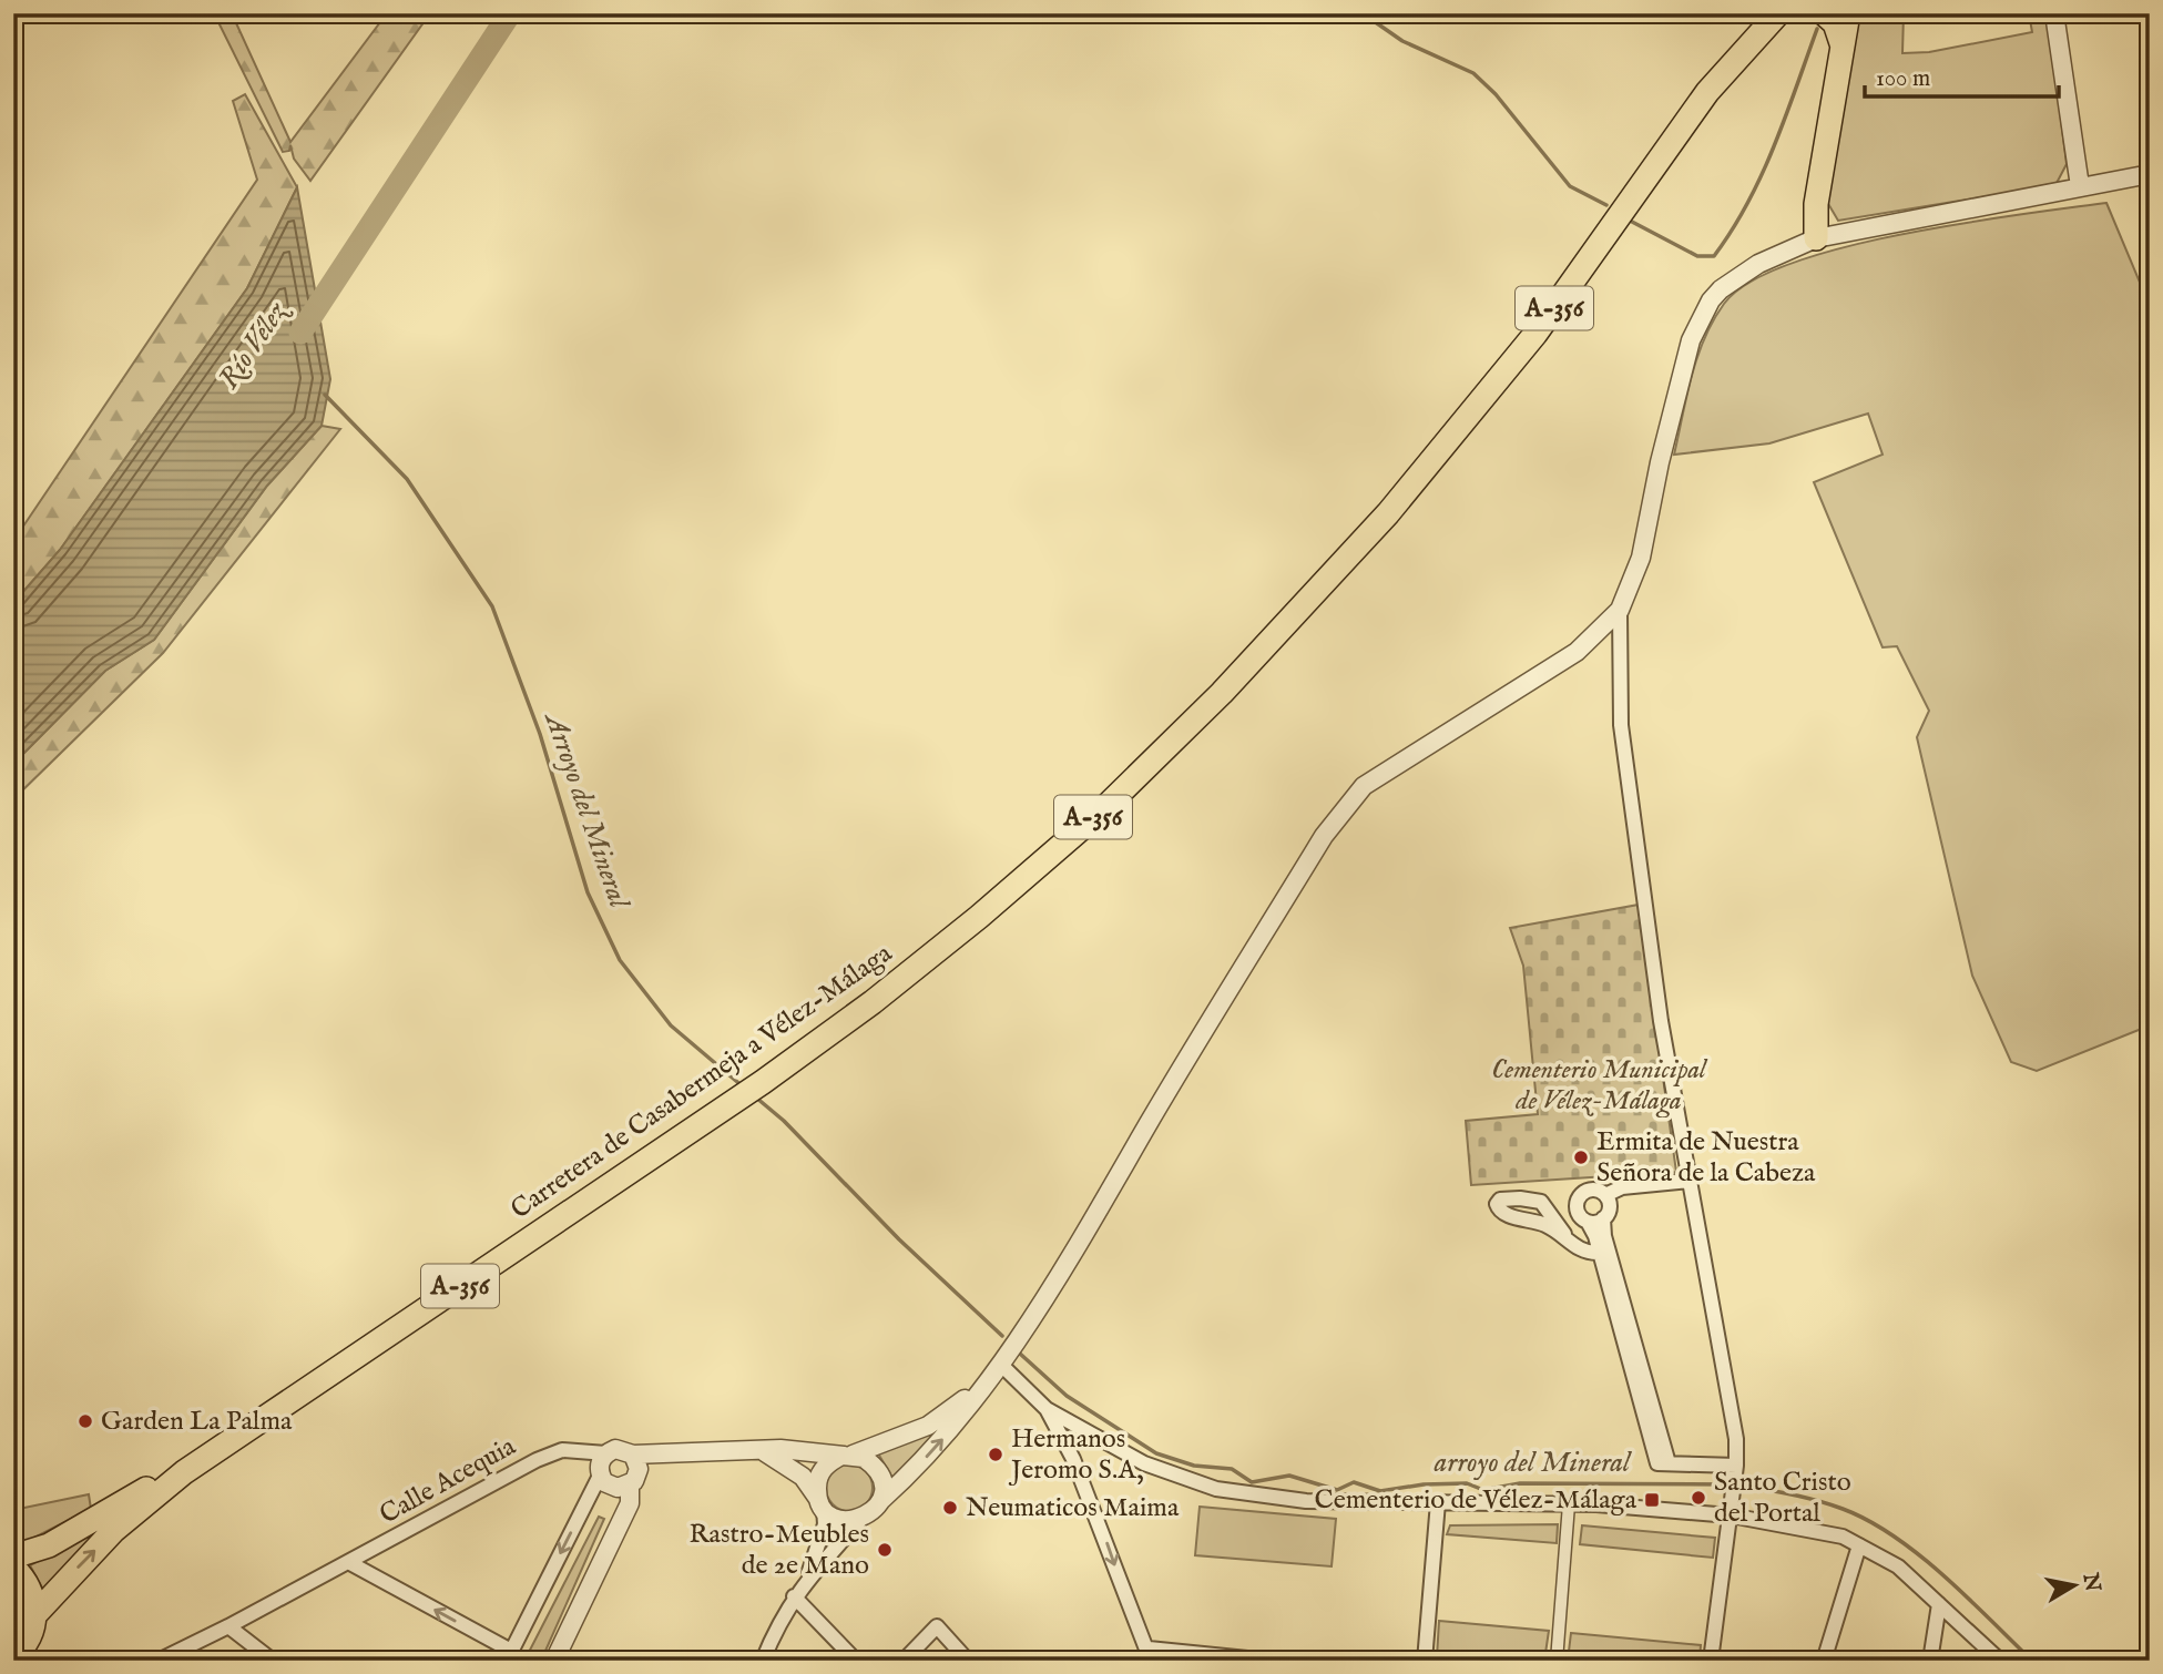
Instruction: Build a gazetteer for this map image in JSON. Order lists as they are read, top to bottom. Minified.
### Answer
{"streets":{"main road":["A-356","Carretera de Casabermeja a Vélez-Málaga"],"street":["Calle Acequia"]},"crossings":[["A-356","Carretera de Casabermeja a Vélez-Málaga"]],"water":["Río Vélez","Arroyo del Mineral","arroyo del Mineral"],"parks":["Cementerio Municipal de Vélez-Málaga"],"places":{"other":["Ermita de Nuestra Señora de la Cabeza","Garden La Palma","Hermanos Jeromo S.A,","Santo Cristo del Portal","Neumaticos Maima","Rastro-Meubles de 2e Mano"],"transit":["Cementerio de Vélez-Málaga"]},"scale_bar":"100 m","north":"right"}
